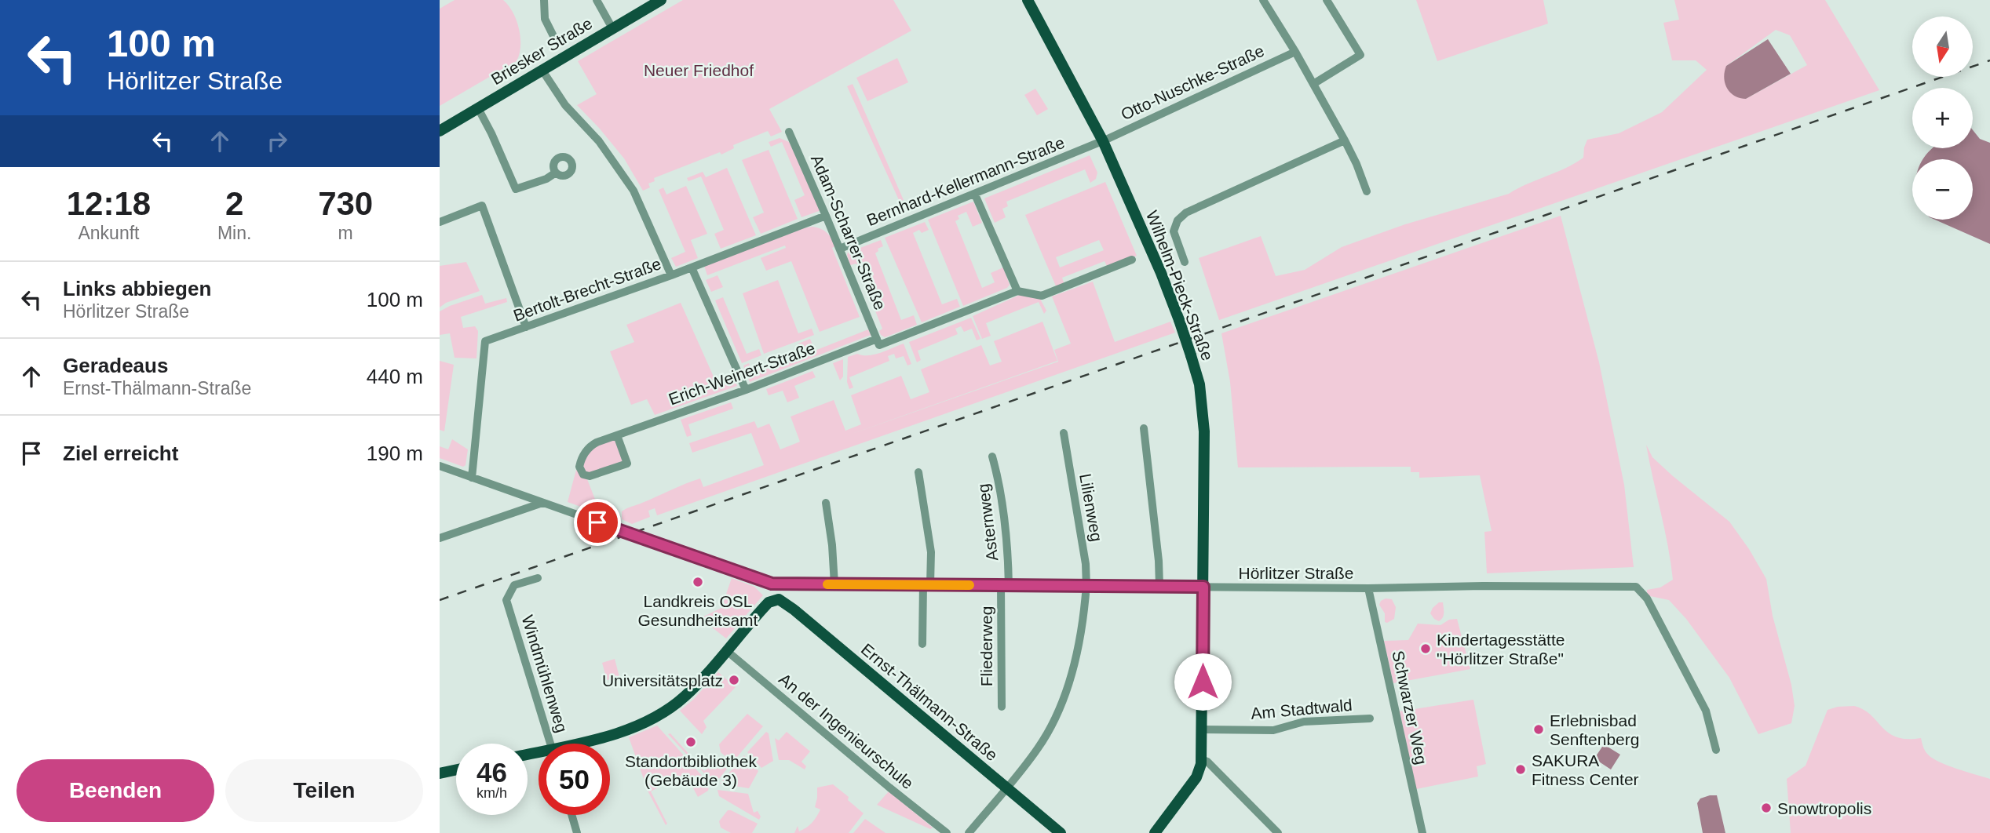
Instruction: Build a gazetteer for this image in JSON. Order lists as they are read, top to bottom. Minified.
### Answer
{"streets":{"main road":["Briesker Straße","Wilhelm-Pieck-Straße","Ernst-Thälmann-Straße"],"street":["Otto-Nuschke-Straße","Bernhard-Kellermann-Straße","Adam-Scharrer-Straße","Bertolt-Brecht-Straße","Erich-Weinert-Straße","Lilienweg","Asternweg","Hörlitzer Straße","Fliederweg","Windmühlenweg","Schwarzer Weg","Am Stadtwald","An der Ingenieurschule"]},"crossings":[["Otto-Nuschke-Straße","Bernhard-Kellermann-Straße"],["Otto-Nuschke-Straße","Wilhelm-Pieck-Straße"],["Bernhard-Kellermann-Straße","Adam-Scharrer-Straße"],["Bernhard-Kellermann-Straße","Wilhelm-Pieck-Straße"],["Adam-Scharrer-Straße","Bertolt-Brecht-Straße"],["Adam-Scharrer-Straße","Erich-Weinert-Straße"],["Wilhelm-Pieck-Straße","Hörlitzer Straße"],["Wilhelm-Pieck-Straße","Am Stadtwald"],["Lilienweg","Hörlitzer Straße"],["Lilienweg","Ernst-Thälmann-Straße"],["Asternweg","Hörlitzer Straße"],["Asternweg","Fliederweg"],["Hörlitzer Straße","Fliederweg"],["Hörlitzer Straße","Schwarzer Weg"],["Ernst-Thälmann-Straße","An der Ingenieurschule"]],"parks":["Neuer Friedhof"],"places":["Landkreis OSL Gesundheitsamt","Kindertagesstätte \"Hörlitzer Straße\"","Universitätsplatz","Erlebnisbad Senftenberg","Standortbibliothek (Gebäude 3)","SAKURA Fitness Center","Snowtropolis"],"north":"bottom","page":{"turn":["100 m","Hörlitzer Straße"],"map_buttons":["+","−"],"eta":["12:18","Ankunft","2","Min.","730","m"],"list":[{"name":"Links abbiegen","note":"Hörlitzer Straße","value":"100 m"},{"name":"Geradeaus","note":"Ernst-Thälmann-Straße","value":"440 m"},{"name":"Ziel erreicht","value":"190 m"}],"speed":"46 km/h","limit":"50","buttons":["Beenden","Teilen"]}}
